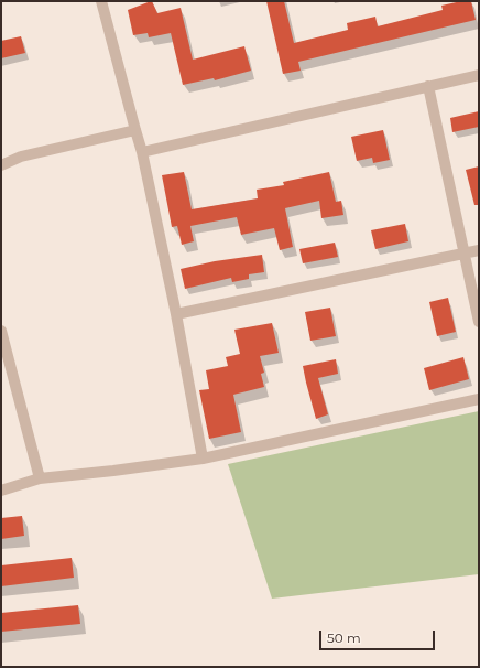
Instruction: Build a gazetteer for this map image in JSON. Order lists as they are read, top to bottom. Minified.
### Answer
{"scale_bar":"50 m"}
